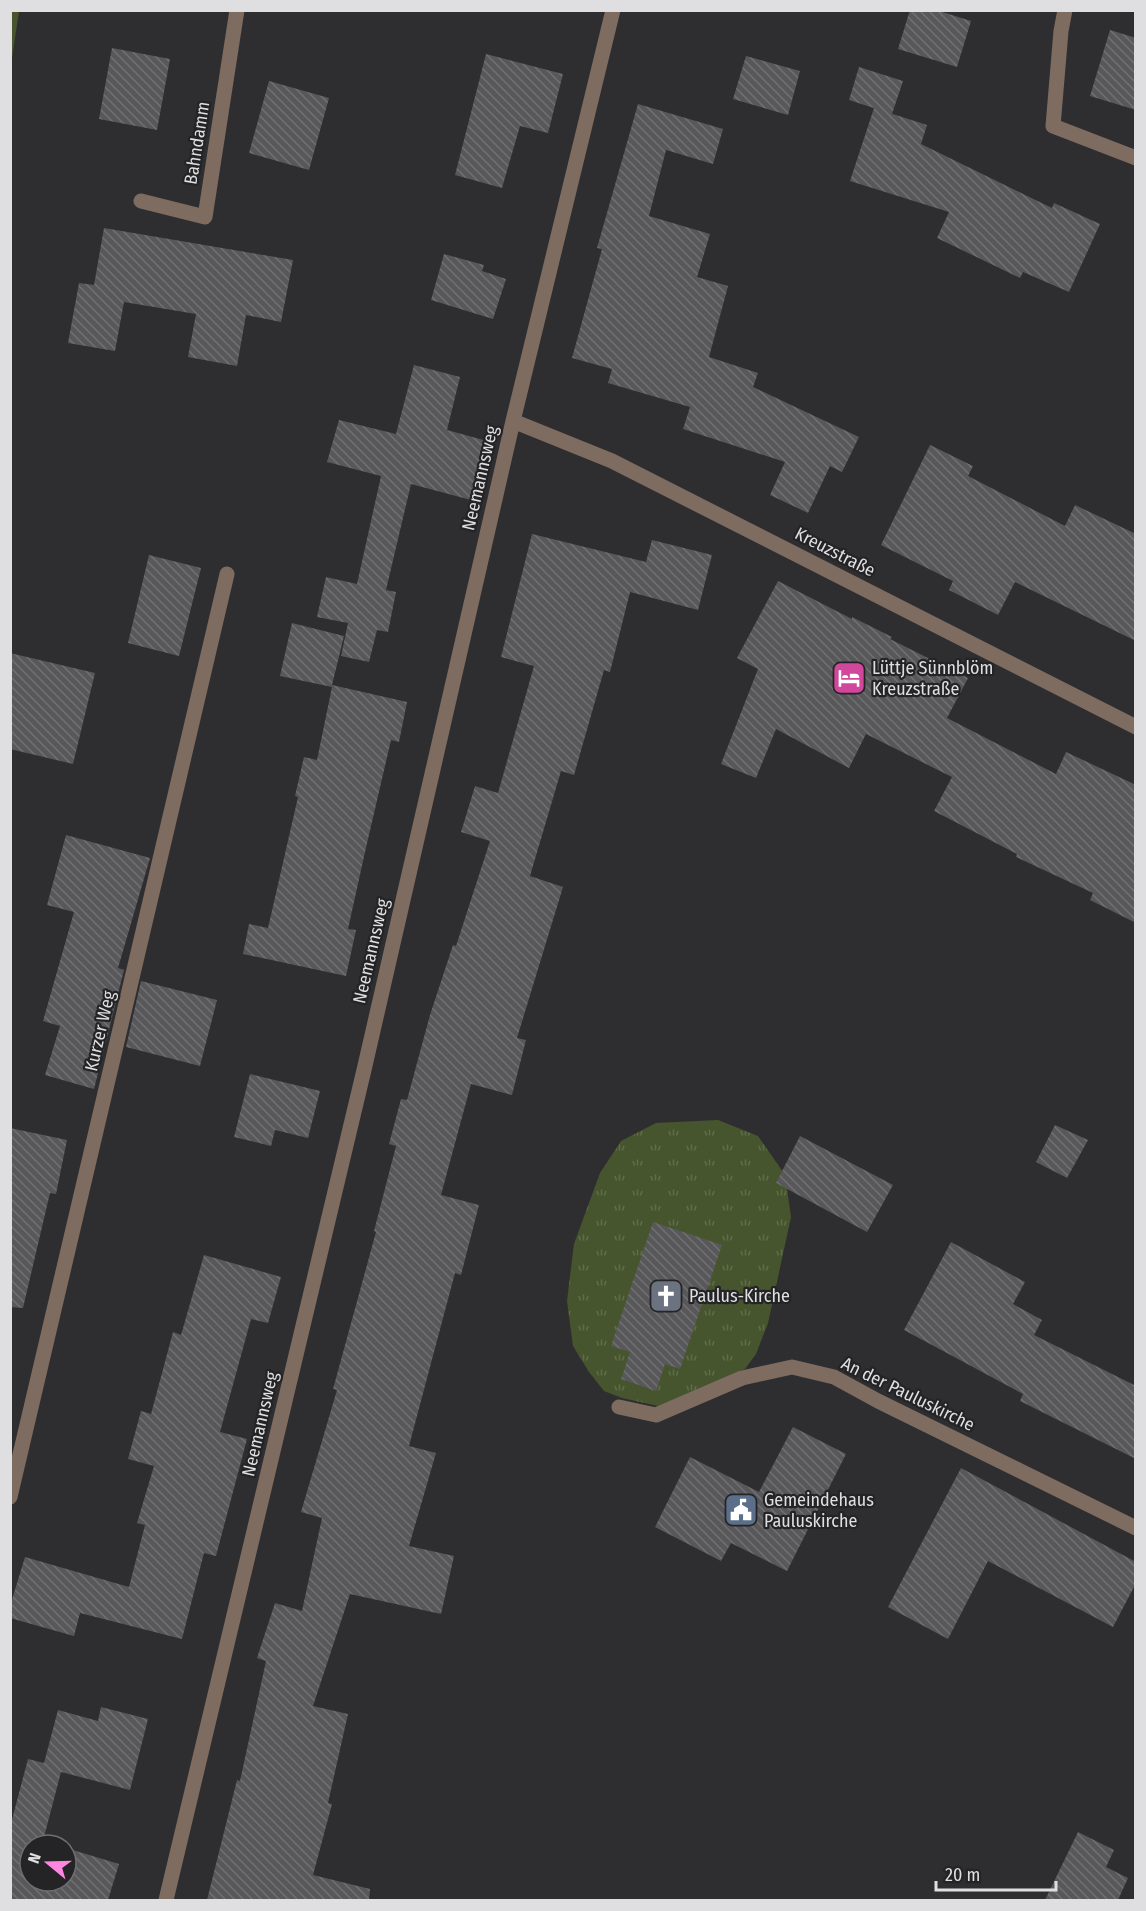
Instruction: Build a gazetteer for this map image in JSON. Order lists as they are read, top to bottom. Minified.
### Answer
{"streets":{"street":["Bahndamm","Neemannsweg","Kreuzstraße","Kurzer Weg","An der Pauluskirche"]},"crossings":[["Neemannsweg","Kreuzstraße"]],"places":{"hotel":["Lüttje Sünnblöm Kreuzstraße"],"church":["Paulus-Kirche"],"public building":["Gemeindehaus Pauluskirche"]},"scale_bar":"20 m","north":"left"}
